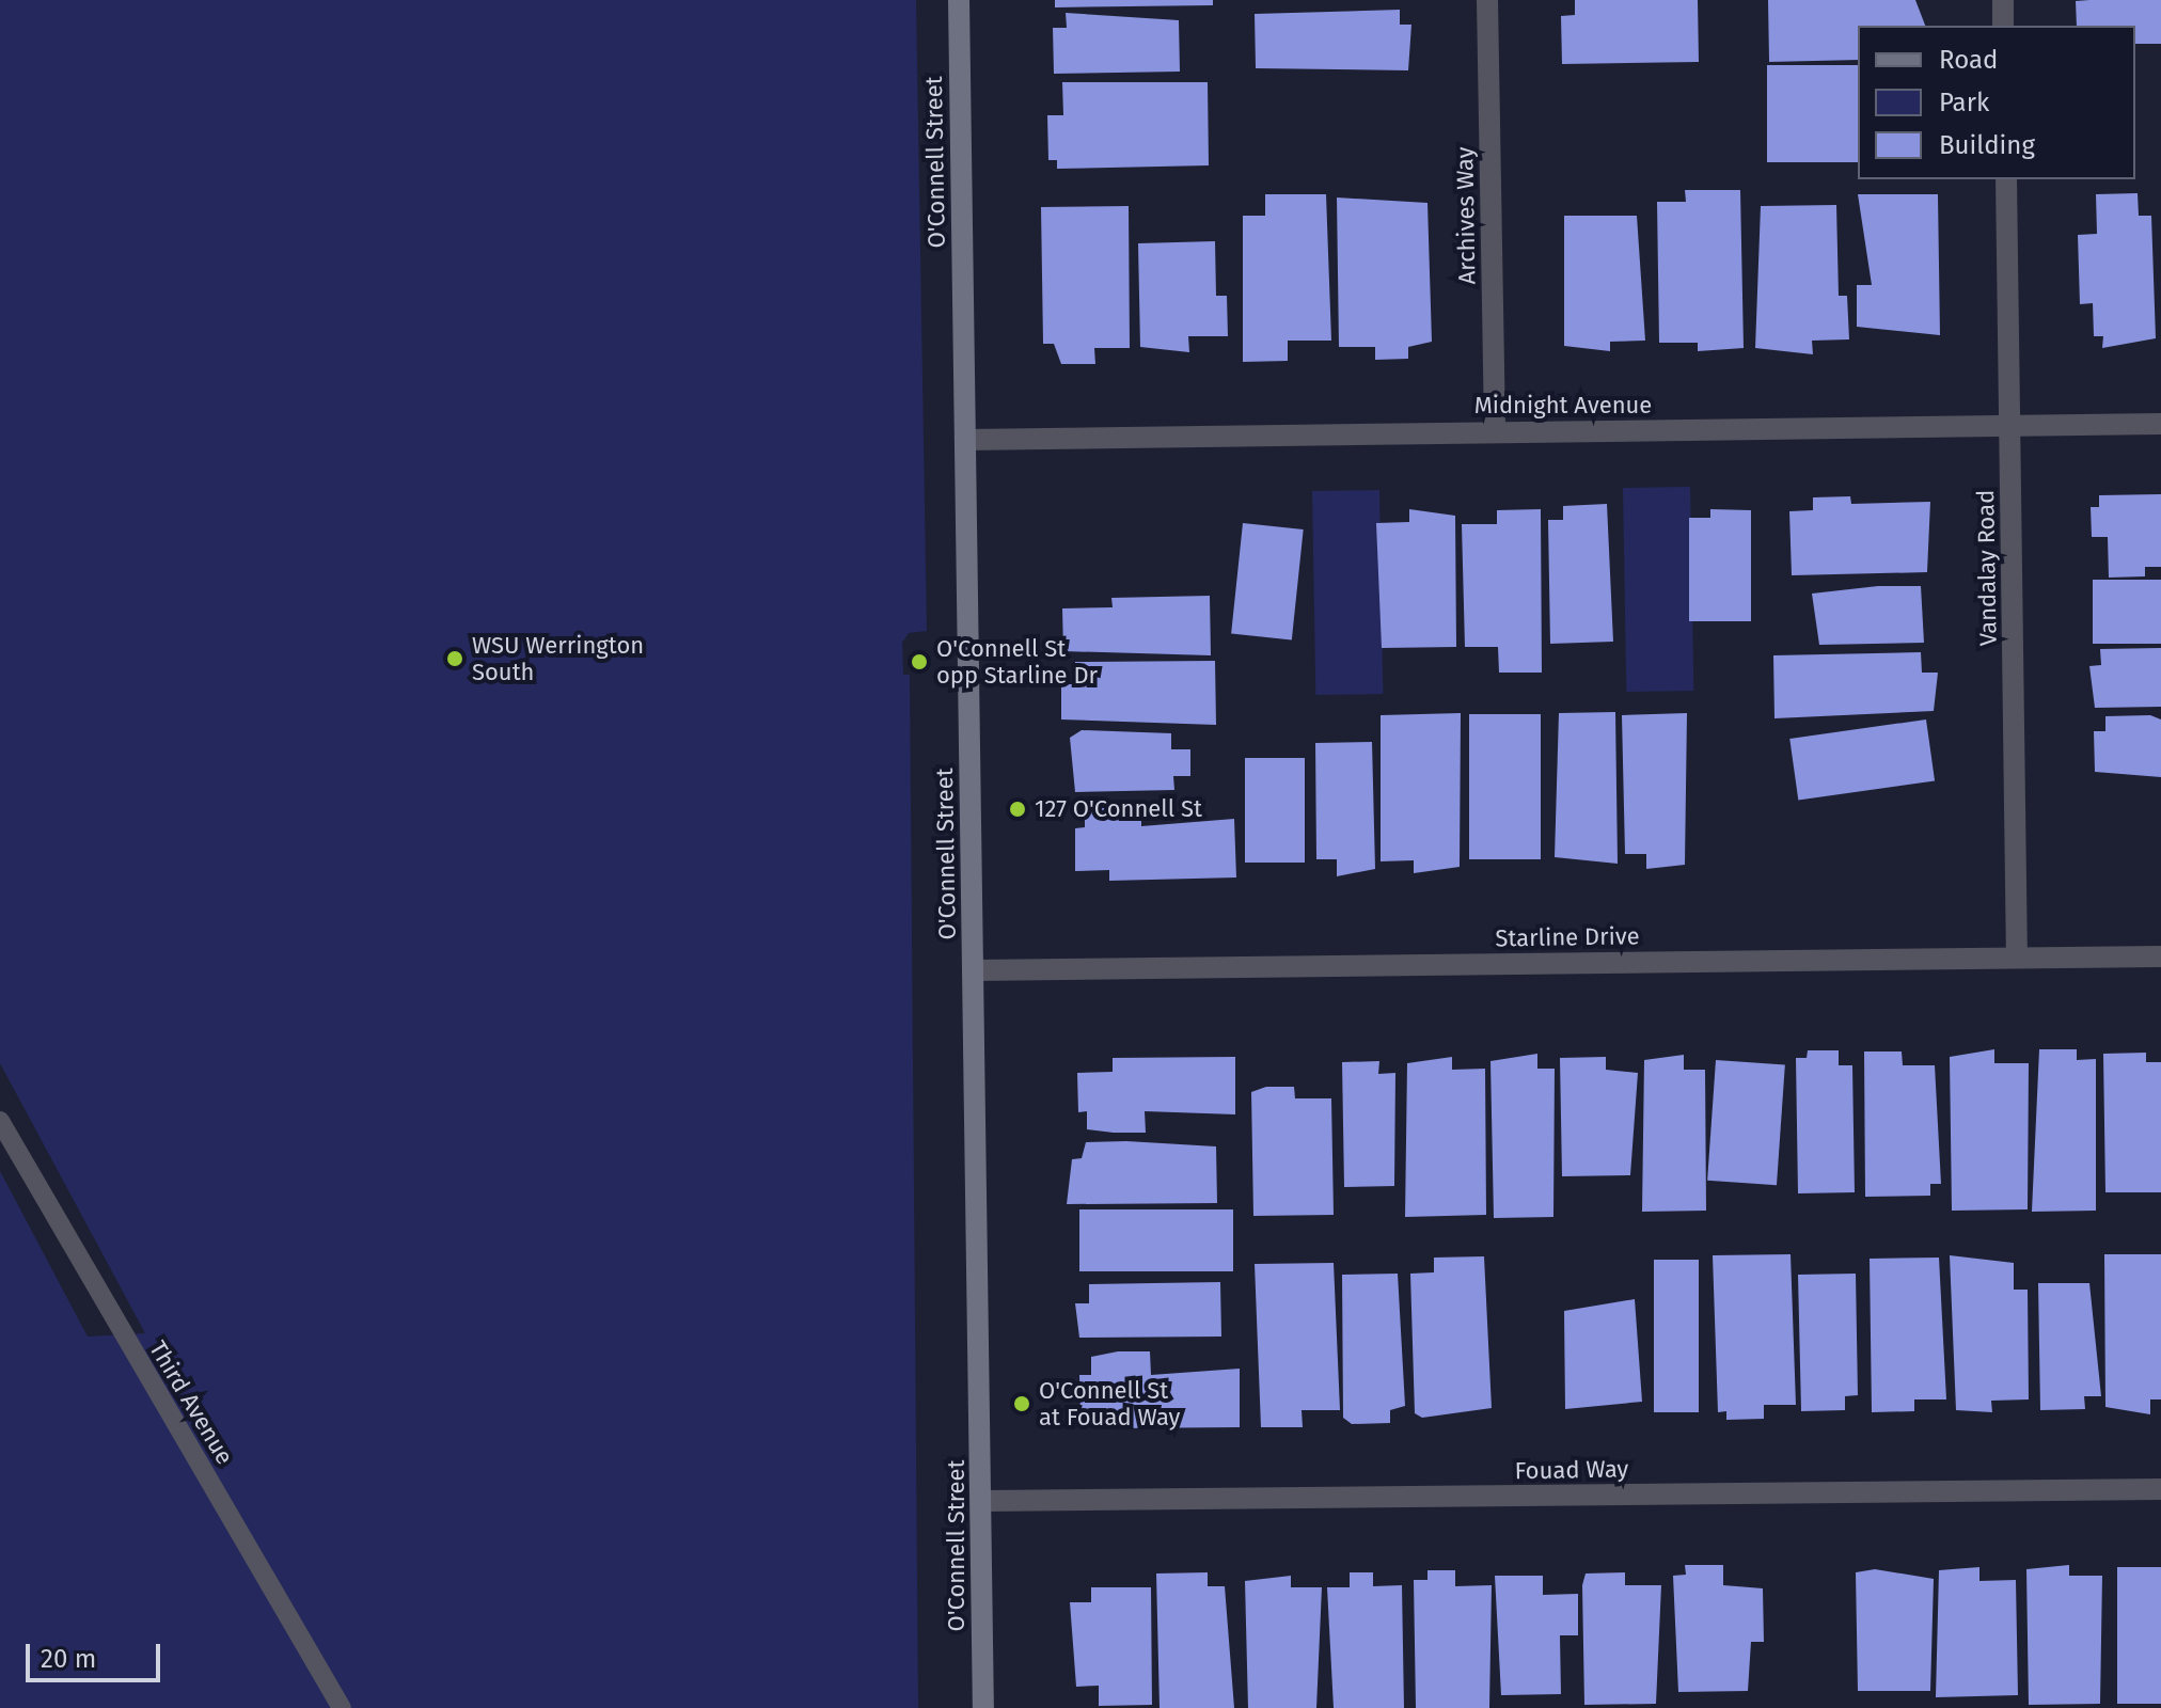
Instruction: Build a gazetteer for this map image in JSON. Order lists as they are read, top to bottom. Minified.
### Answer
{"streets":{"street":["O'Connell Street","Archives Way","Midnight Avenue","Vandalay Road","Starline Drive","Fouad Way"],"lane":["Third Avenue"]},"crossings":[["O'Connell Street","Midnight Avenue"],["O'Connell Street","Starline Drive"],["O'Connell Street","Fouad Way"],["Archives Way","Midnight Avenue"],["Midnight Avenue","Vandalay Road"],["Vandalay Road","Starline Drive"]],"places":["WSU Werrington South","O'Connell St opp Starline Dr","127 O'Connell St","O'Connell St at Fouad Way"],"legend":["Road","Park","Building"],"scale_bar":"20 m"}
